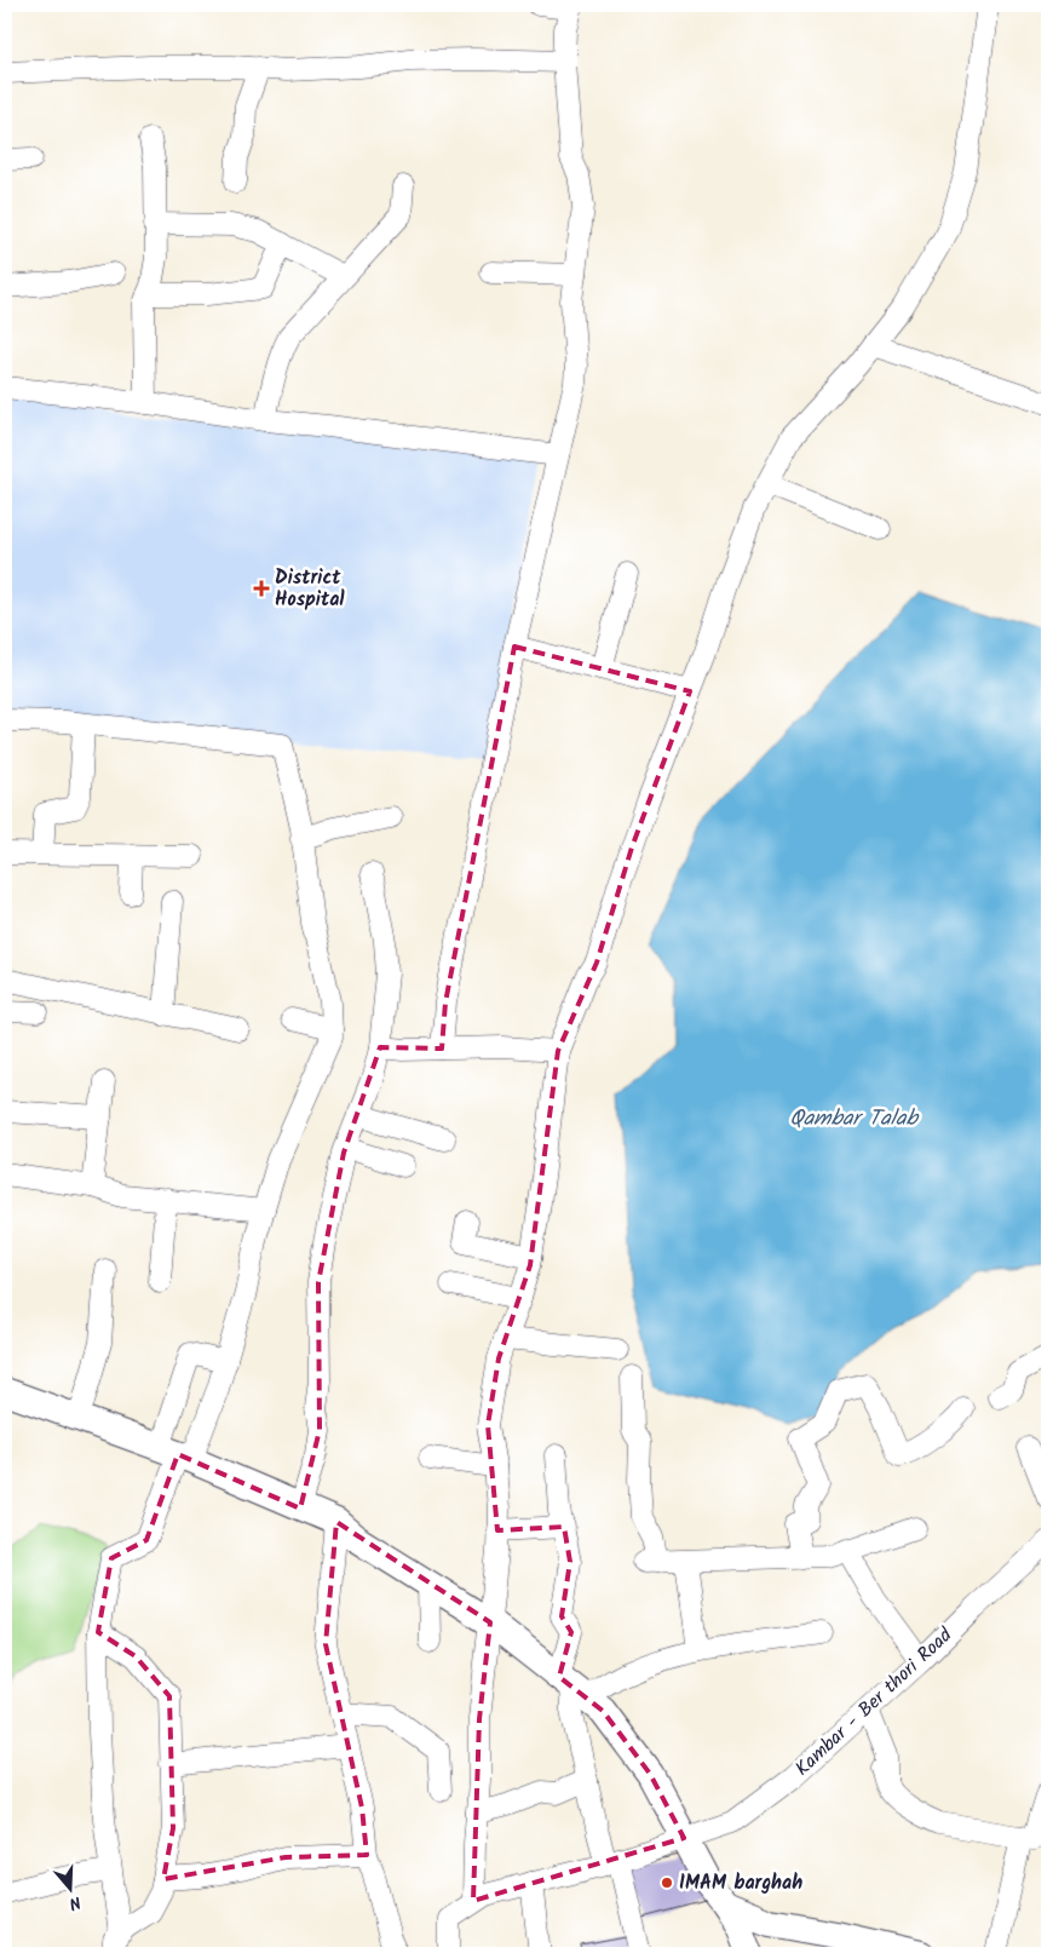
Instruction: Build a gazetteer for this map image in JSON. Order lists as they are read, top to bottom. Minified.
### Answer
{"streets":{"street":["Kambar - Ber thori Road"]},"water":["Qambar Talab"],"places":{"health":["District Hospital"],"other":["IMAM barghah"]},"north":"bottom"}
